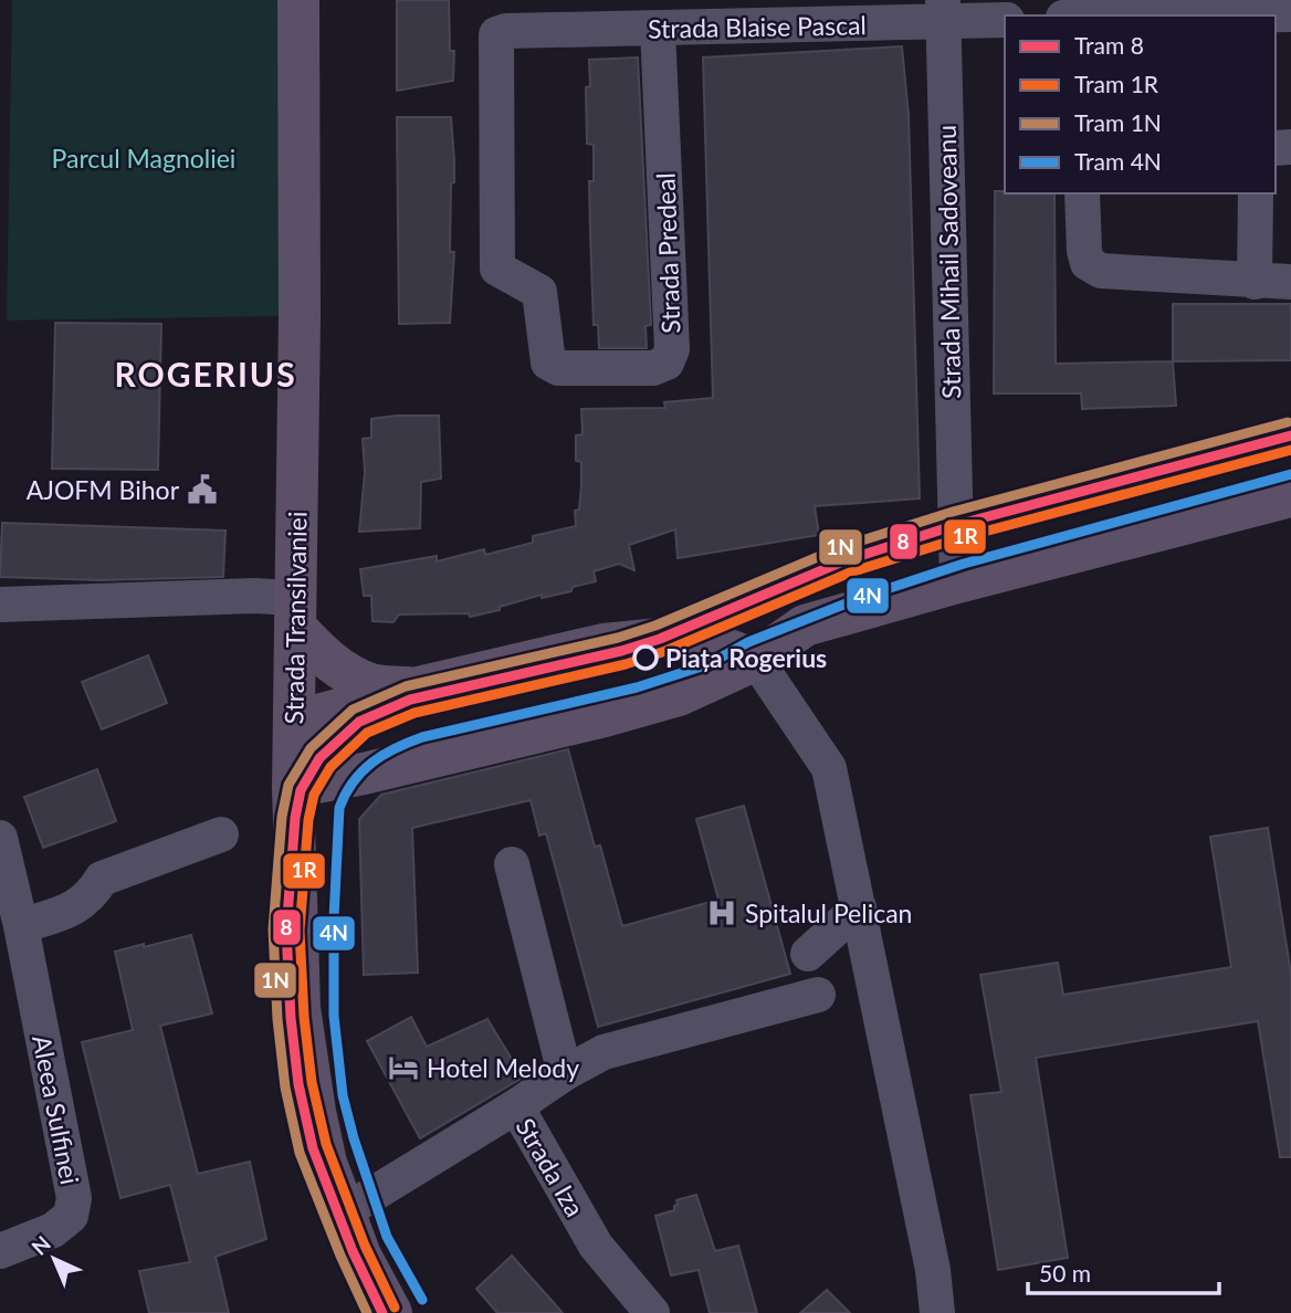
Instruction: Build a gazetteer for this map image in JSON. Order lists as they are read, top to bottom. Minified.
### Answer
{"streets":{"main road":["Strada Transilvaniei"],"street":["Strada Blaise Pascal","Strada Predeal","Strada Mihail Sadoveanu","Aleea Sulfinei","Strada Iza"]},"crossings":[["Strada Blaise Pascal","Strada Predeal"],["Strada Blaise Pascal","Strada Mihail Sadoveanu"],["Strada Transilvaniei","Strada Iza"]],"districts":["ROGERIUS"],"parks":["Parcul Magnoliei"],"places":{"public building":["AJOFM Bihor"],"other":["Piața Rogerius"],"hospital":["Spitalul Pelican"],"hotel":["Hotel Melody"]},"lines":["tram line 1N","tram line 8","tram line 1R","tram line 4N"],"legend":["Tram 8","Tram 1R","Tram 1N","Tram 4N"],"scale_bar":"50 m","north":"top left"}
